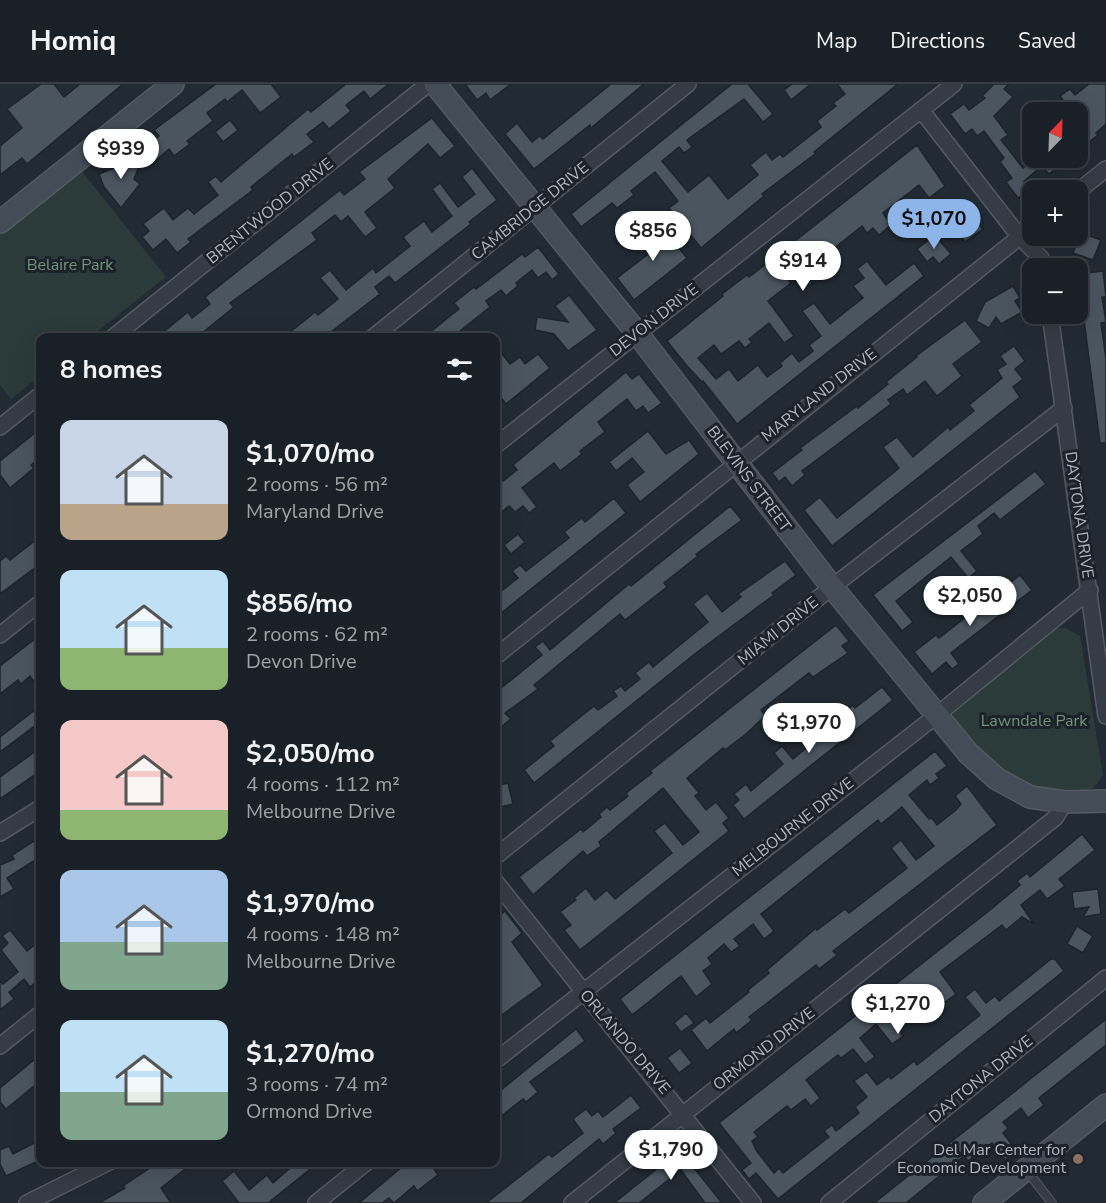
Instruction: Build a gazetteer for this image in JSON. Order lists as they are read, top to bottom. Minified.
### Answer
{"streets":{"street":["BRENTWOOD DRIVE","CAMBRIDGE DRIVE","DEVON DRIVE","MARYLAND DRIVE","BLEVINS STREET","DAYTONA DRIVE","MIAMI DRIVE","MELBOURNE DRIVE","ORLANDO DRIVE","ORMOND DRIVE"]},"crossings":[["CAMBRIDGE DRIVE","BLEVINS STREET"],["DEVON DRIVE","BLEVINS STREET"],["MARYLAND DRIVE","BLEVINS STREET"],["BLEVINS STREET","MIAMI DRIVE"],["BLEVINS STREET","MELBOURNE DRIVE"],["BLEVINS STREET","ORMOND DRIVE"],["DAYTONA DRIVE","MIAMI DRIVE"],["DAYTONA DRIVE","MELBOURNE DRIVE"],["MELBOURNE DRIVE","ORLANDO DRIVE"],["ORLANDO DRIVE","ORMOND DRIVE"]],"parks":["Belaire Park","Lawndale Park"],"places":["Del Mar Center for Economic Development"],"north":"top right","page":{"header":"Homiq","nav":["Map","Directions","Saved"],"map_buttons":["+","−"],"price":["$939","$1,070","$856","$914","$2,050","$1,970","$1,270","$1,790"],"heading":"8 homes","list":[{"name":"$1,070/mo","note":"2 rooms · 56 m² · Maryland Drive"},{"name":"$856/mo","note":"2 rooms · 62 m² · Devon Drive"},{"name":"$2,050/mo","note":"4 rooms · 112 m² · Melbourne Drive"},{"name":"$1,970/mo","note":"4 rooms · 148 m² · Melbourne Drive"},{"name":"$1,270/mo","note":"3 rooms · 74 m² · Ormond Drive"}]}}
